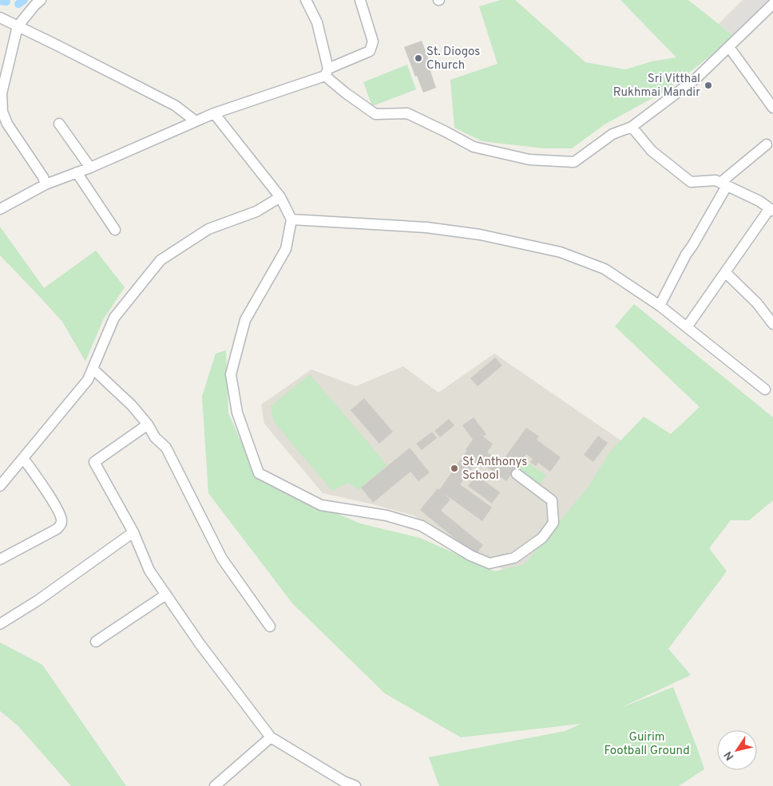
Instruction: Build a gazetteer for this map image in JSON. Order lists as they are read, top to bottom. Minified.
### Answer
{"parks":["Guirim Football Ground"],"places":["St. Diogos Church","Sri Vitthal Rukhmai Mandir","St Anthonys School"],"north":"bottom left"}
